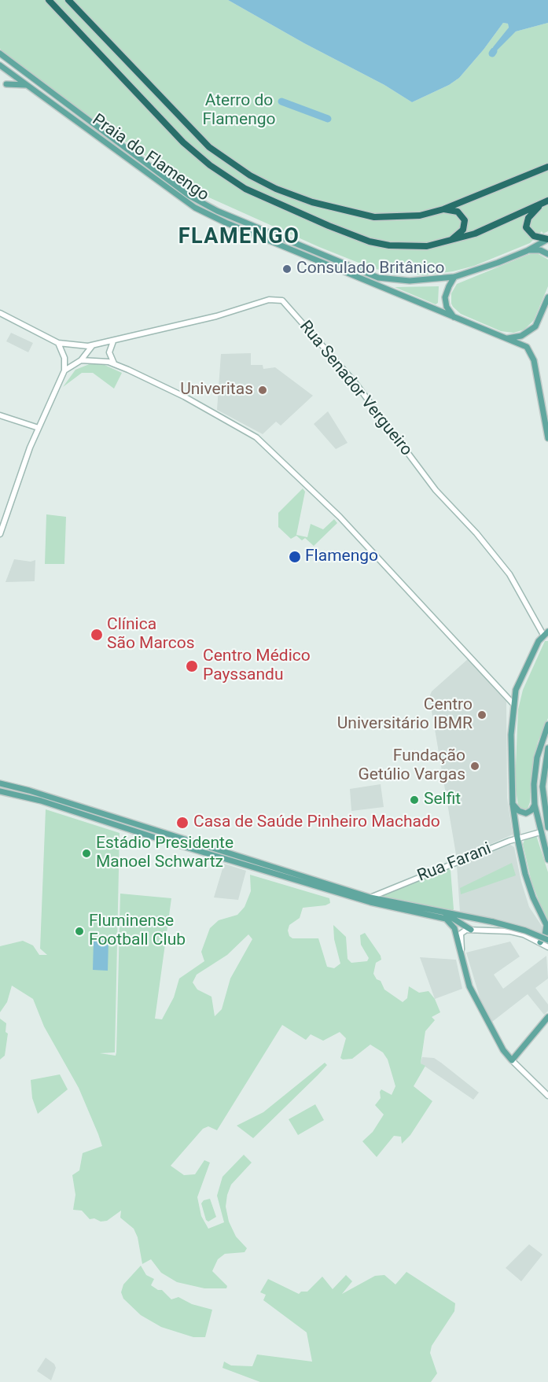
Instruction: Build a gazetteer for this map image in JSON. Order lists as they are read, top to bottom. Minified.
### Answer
{"streets":{"main road":["Praia do Flamengo"],"street":["Rua Senador Vergueiro","Rua Farani"]},"districts":["FLAMENGO"],"parks":["Aterro do Flamengo"],"places":["Consulado Britânico","Univeritas","Flamengo","Clínica São Marcos","Centro Médico Payssandu","Centro Universitário IBMR","Fundação Getúlio Vargas","Selfit","Casa de Saúde Pinheiro Machado","Estádio Presidente Manoel Schwartz","Fluminense Football Club"]}
